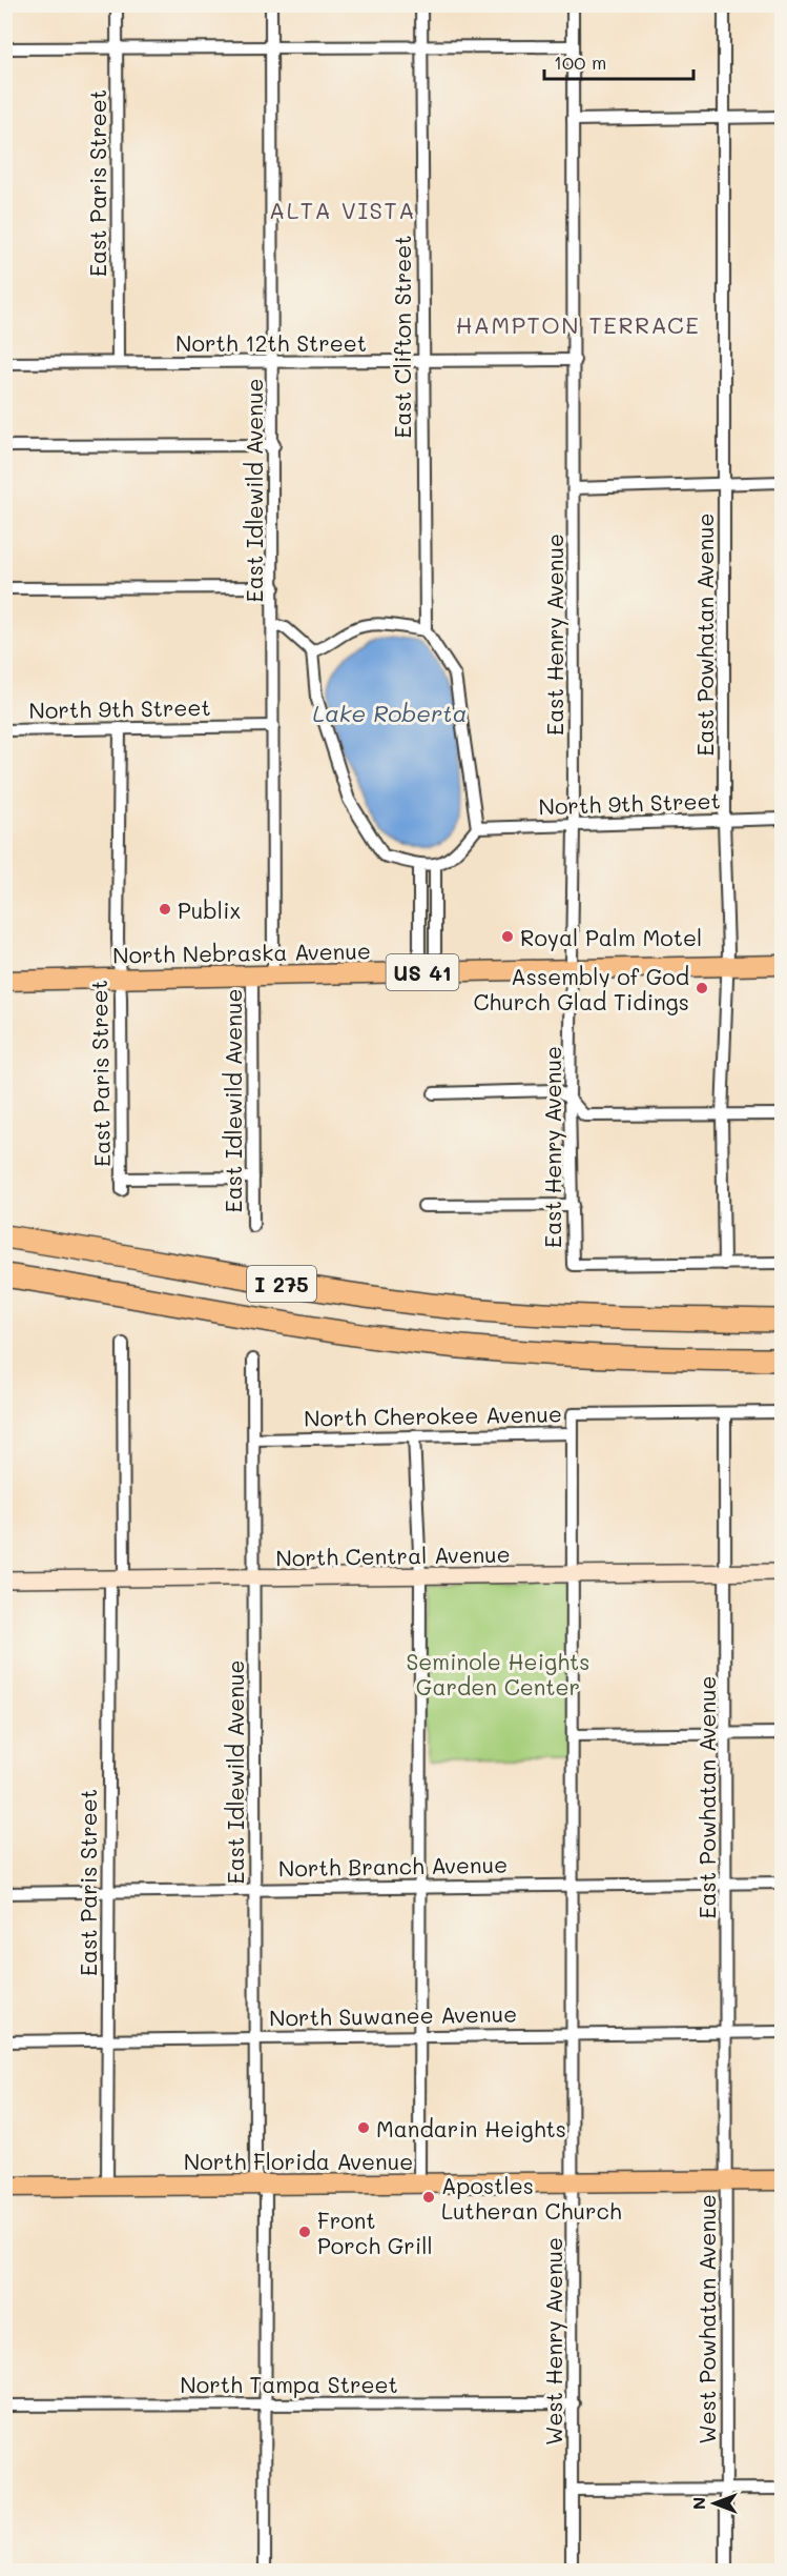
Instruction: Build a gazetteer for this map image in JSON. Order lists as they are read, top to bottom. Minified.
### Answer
{"streets":{"highway":["I 275"],"main road":["North Nebraska Avenue","US 41","North Florida Avenue"],"street":["East Paris Street","East Clifton Street","North 12th Street","East Idlewild Avenue","East Henry Avenue","East Powhatan Avenue","North 9th Street","North Cherokee Avenue","North Central Avenue","North Branch Avenue","North Suwanee Avenue","West Powhatan Avenue","West Henry Avenue","North Tampa Street"]},"crossings":[["East Paris Street","North 12th Street"],["East Paris Street","North 9th Street"],["East Paris Street","North Nebraska Avenue"],["East Paris Street","North Central Avenue"],["East Paris Street","North Branch Avenue"],["East Paris Street","North Suwanee Avenue"],["East Paris Street","North Florida Avenue"],["East Clifton Street","North 12th Street"],["North 12th Street","East Idlewild Avenue"],["North 12th Street","East Henry Avenue"],["East Idlewild Avenue","North 9th Street"],["East Idlewild Avenue","North Nebraska Avenue"],["East Idlewild Avenue","North Cherokee Avenue"],["East Idlewild Avenue","North Central Avenue"],["East Idlewild Avenue","North Branch Avenue"],["East Idlewild Avenue","North Suwanee Avenue"],["East Idlewild Avenue","North Florida Avenue"],["East Idlewild Avenue","North Tampa Street"],["East Henry Avenue","East Powhatan Avenue"],["East Henry Avenue","North 9th Street"],["East Henry Avenue","North Nebraska Avenue"],["East Powhatan Avenue","North 9th Street"],["East Powhatan Avenue","North Nebraska Avenue"],["East Powhatan Avenue","North Cherokee Avenue"],["East Powhatan Avenue","North Central Avenue"],["East Powhatan Avenue","North Branch Avenue"],["East Powhatan Avenue","North Suwanee Avenue"],["East Powhatan Avenue","North Florida Avenue"],["East Powhatan Avenue","West Powhatan Avenue"],["North Branch Avenue","West Henry Avenue"],["North Suwanee Avenue","West Henry Avenue"],["North Florida Avenue","West Powhatan Avenue"],["North Florida Avenue","West Henry Avenue"],["West Henry Avenue","North Tampa Street"]],"districts":["ALTA VISTA","HAMPTON TERRACE"],"water":["Lake Roberta"],"parks":["Seminole Heights Garden Center"],"places":["Publix","Royal Palm Motel","Assembly of God Church Glad Tidings","Mandarin Heights","Apostles Lutheran Church","Front Porch Grill"],"scale_bar":"100 m","north":"left"}
